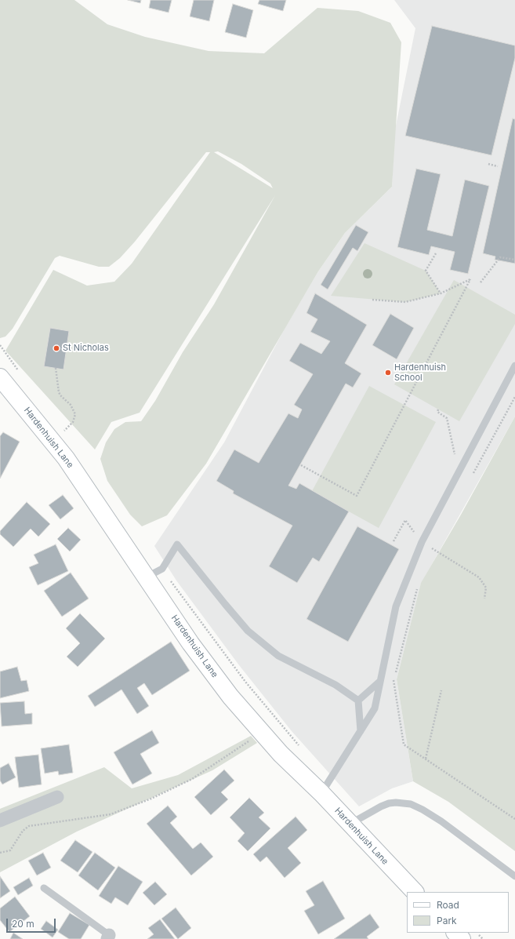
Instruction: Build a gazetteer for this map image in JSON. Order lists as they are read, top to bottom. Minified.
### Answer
{"streets":{"main road":["Hardenhuish Lane"]},"places":["St Nicholas","Hardenhuish School"],"legend":["Road","Park"],"scale_bar":"20 m"}
